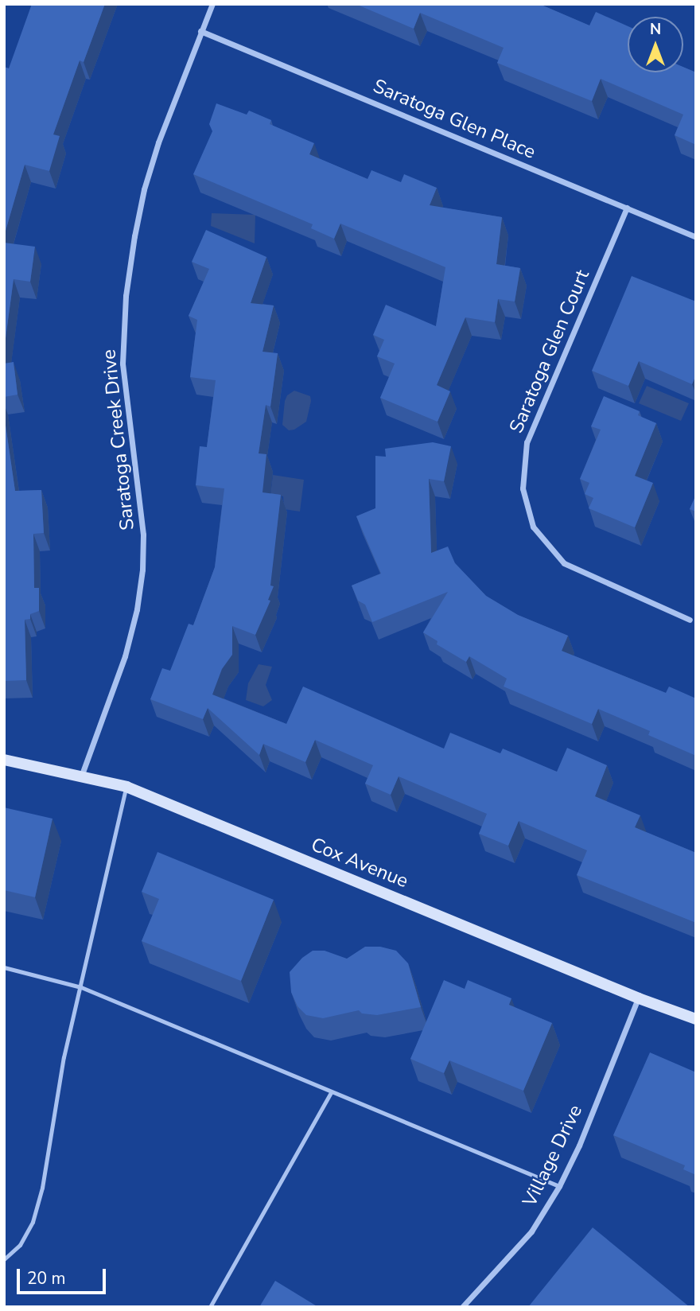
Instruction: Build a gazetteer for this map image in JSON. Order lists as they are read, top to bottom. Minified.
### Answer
{"streets":{"main road":["Cox Avenue"],"street":["Saratoga Glen Place","Saratoga Glen Court","Saratoga Creek Drive","Village Drive"]},"crossings":[["Saratoga Glen Place","Saratoga Glen Court"],["Saratoga Glen Place","Saratoga Creek Drive"],["Saratoga Creek Drive","Cox Avenue"],["Cox Avenue","Village Drive"]],"scale_bar":"20 m","north":"top"}
